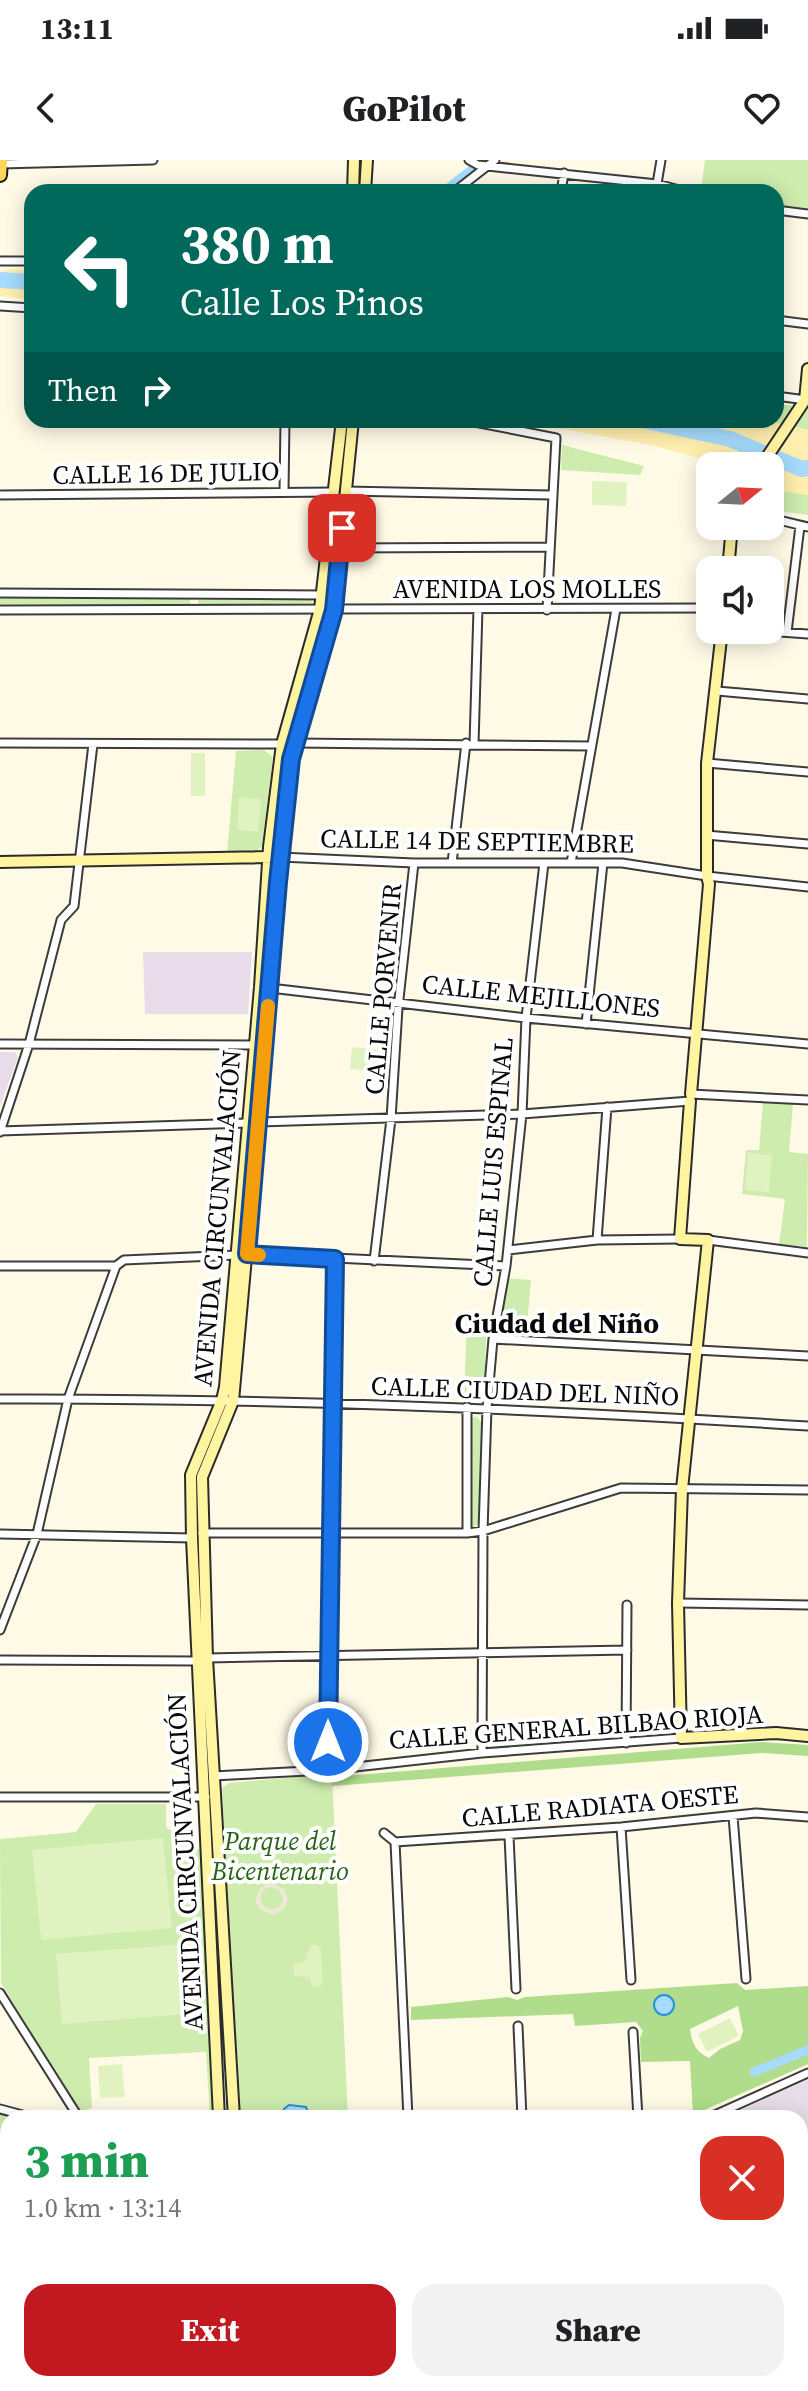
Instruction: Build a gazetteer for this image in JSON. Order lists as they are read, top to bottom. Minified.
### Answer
{"streets":{"main road":["CALLE 14 DE SEPTIEMBRE","AVENIDA CIRCUNVALACIÓN","CALLE GENERAL BILBAO RIOJA"],"street":["CALLE 16 DE JULIO","AVENIDA LOS MOLLES","CALLE PORVENIR","CALLE MEJILLONES","CALLE LUIS ESPINAL","CALLE CIUDAD DEL NIÑO","CALLE RADIATA OESTE"]},"crossings":[["CALLE 16 DE JULIO","AVENIDA CIRCUNVALACIÓN"],["AVENIDA LOS MOLLES","AVENIDA CIRCUNVALACIÓN"],["CALLE 14 DE SEPTIEMBRE","CALLE PORVENIR"],["CALLE 14 DE SEPTIEMBRE","CALLE LUIS ESPINAL"],["CALLE 14 DE SEPTIEMBRE","AVENIDA CIRCUNVALACIÓN"],["CALLE PORVENIR","CALLE MEJILLONES"],["CALLE PORVENIR","CALLE LUIS ESPINAL"],["CALLE PORVENIR","AVENIDA CIRCUNVALACIÓN"],["CALLE MEJILLONES","CALLE LUIS ESPINAL"],["CALLE MEJILLONES","AVENIDA CIRCUNVALACIÓN"],["CALLE LUIS ESPINAL","CALLE CIUDAD DEL NIÑO"],["CALLE LUIS ESPINAL","CALLE GENERAL BILBAO RIOJA"],["AVENIDA CIRCUNVALACIÓN","CALLE CIUDAD DEL NIÑO"],["AVENIDA CIRCUNVALACIÓN","CALLE GENERAL BILBAO RIOJA"]],"districts":["Ciudad del Niño"],"parks":["Parque del Bicentenario"],"north":"right","page":{"status":"13:11","header":"GoPilot","turn":["380 m","Calle Los Pinos"],"then":"Then","heading":["3 min","1.0 km · 13:14"],"buttons":["Exit","Share"]}}
